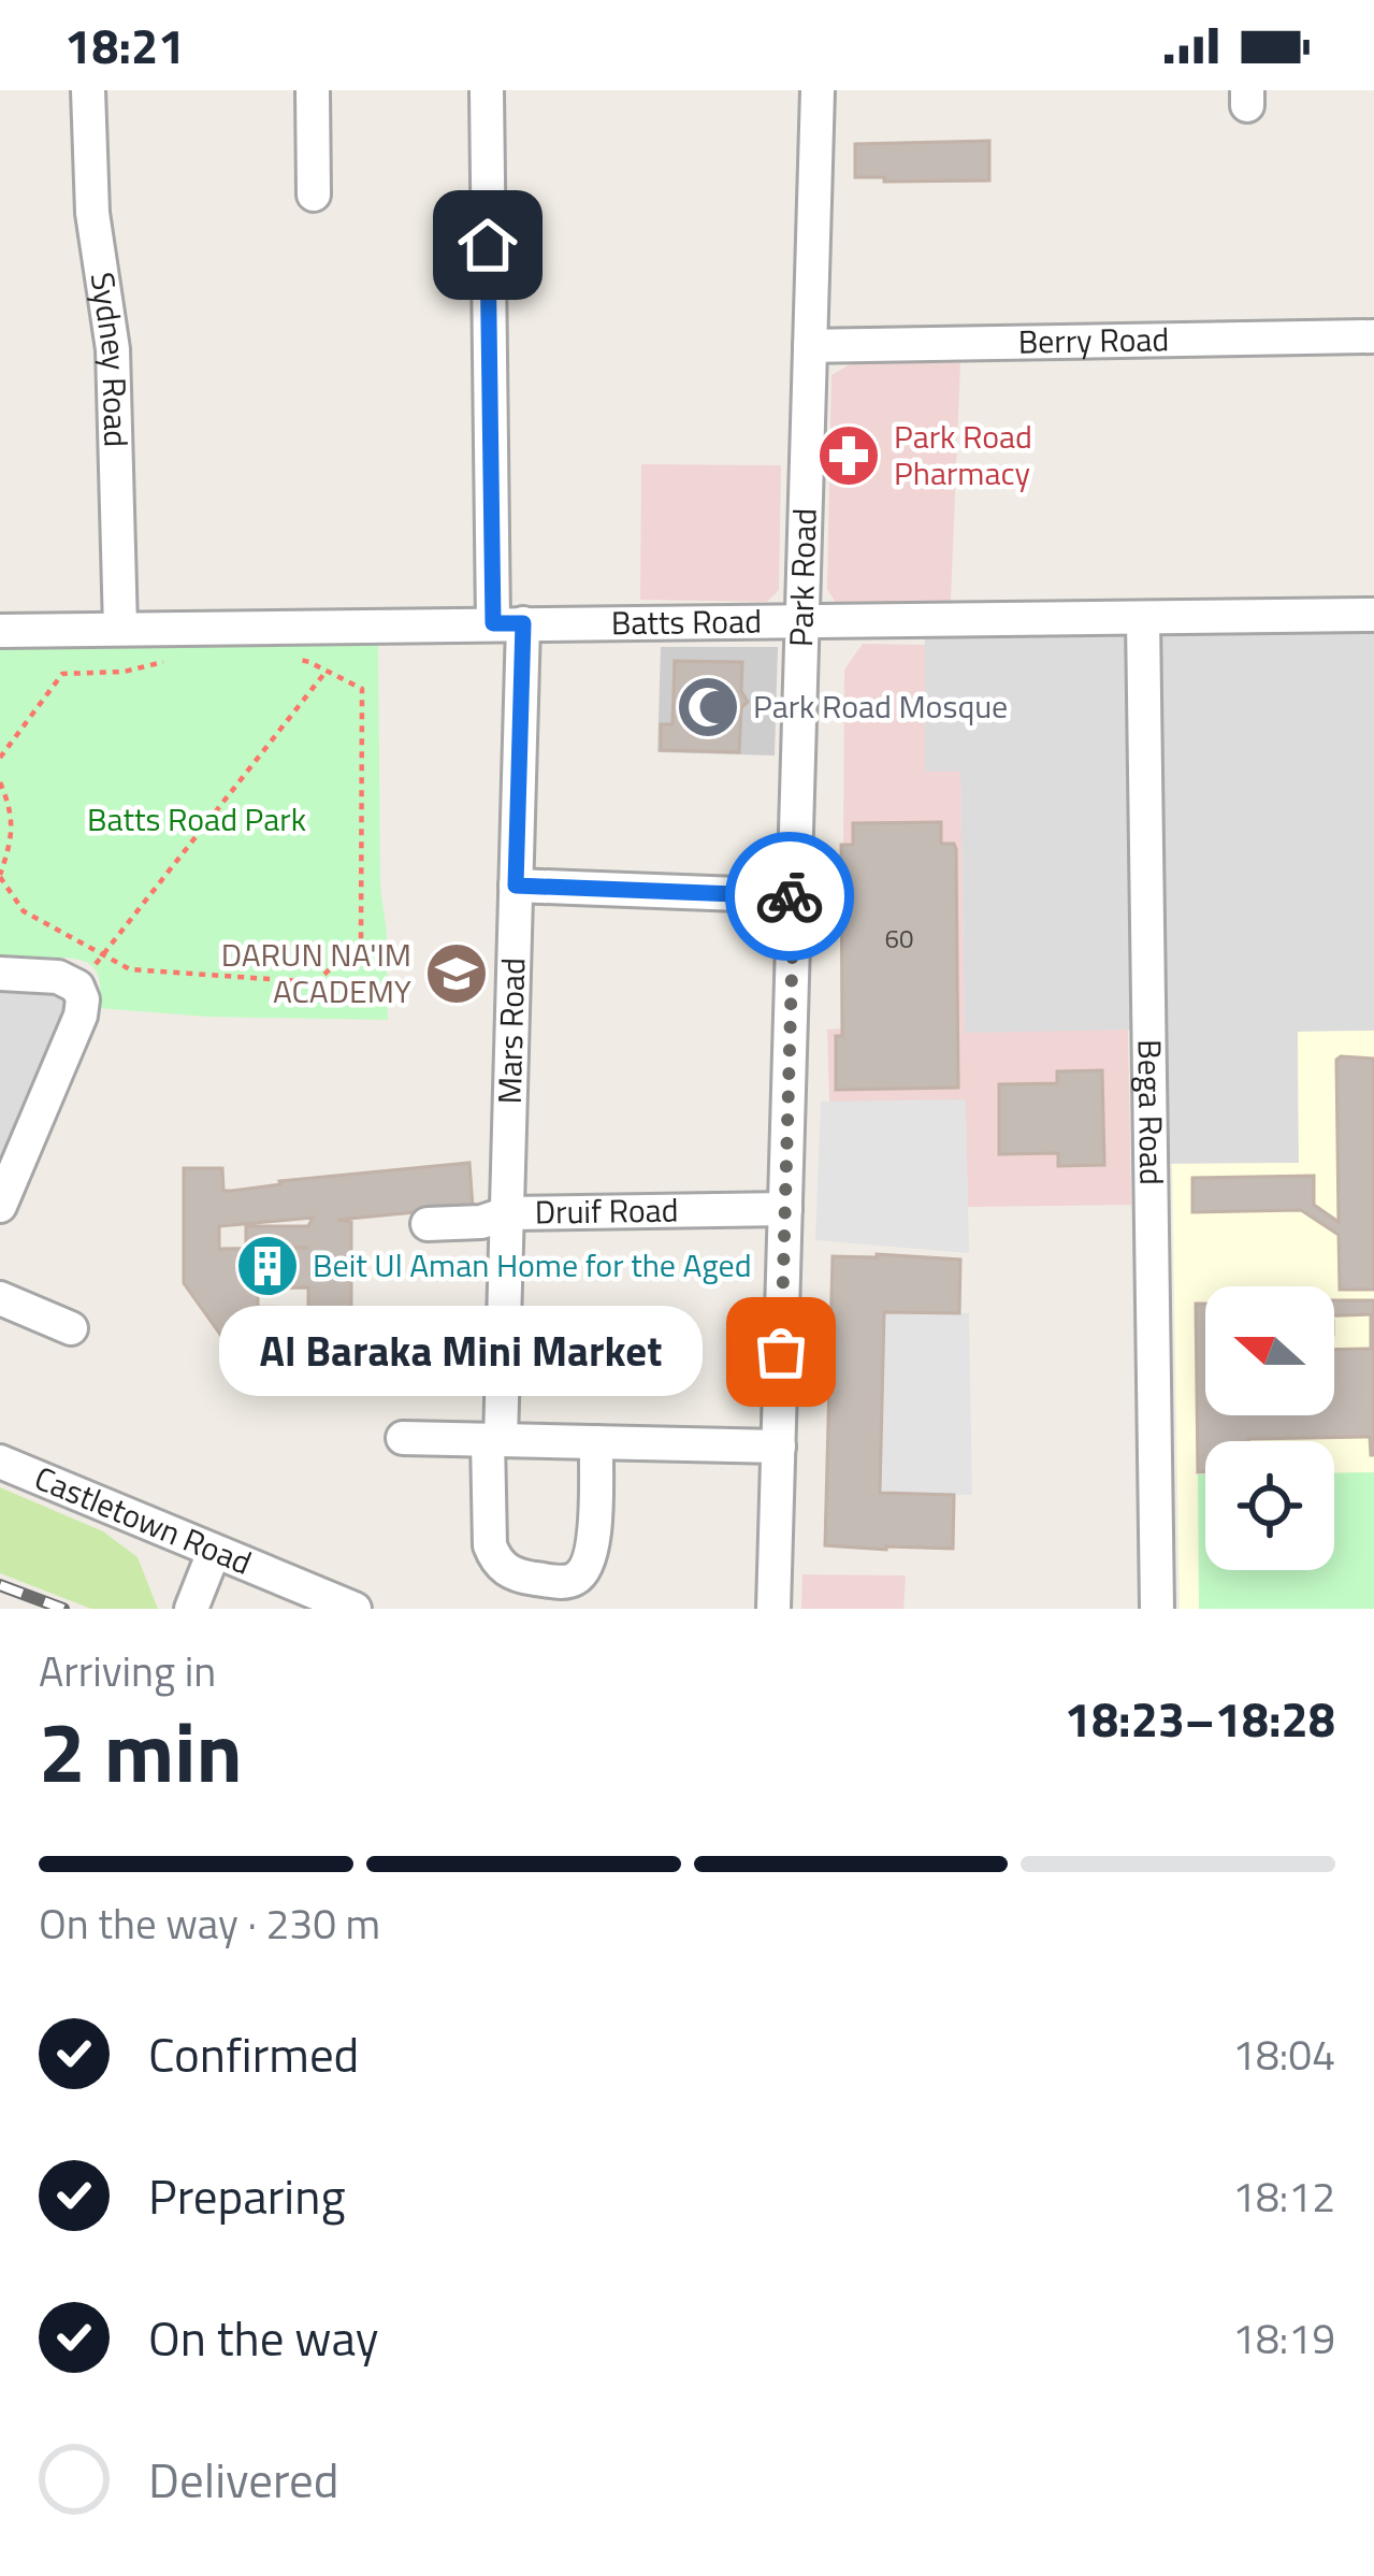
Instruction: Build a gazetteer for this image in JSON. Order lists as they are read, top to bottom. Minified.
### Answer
{"streets":{"street":["Berry Road","Sydney Road","Park Road","Batts Road","Mars Road","Bega Road","Druif Road","Castletown Road"]},"crossings":[["Berry Road","Park Road"],["Sydney Road","Batts Road"],["Park Road","Batts Road"],["Park Road","Druif Road"],["Batts Road","Mars Road"],["Batts Road","Bega Road"],["Mars Road","Druif Road"]],"parks":["Batts Road Park"],"places":{"pharmacy":["Park Road Pharmacy"],"mosque":["Park Road Mosque"],"school or university":["DARUN NA'IM ACADEMY"],"building":["Beit Ul Aman Home for the Aged"],"other":["Al Baraka Mini Market"]},"house_numbers":["60"],"north":"left","page":{"status":"18:21","bubble":"Al Baraka Mini Market","heading":["2 min","Arriving in","18:23–18:28"],"bar":"On the way · 230 m","list":[["Confirmed","18:04"],["Preparing","18:12"],["On the way","18:19"],"Delivered"]}}
